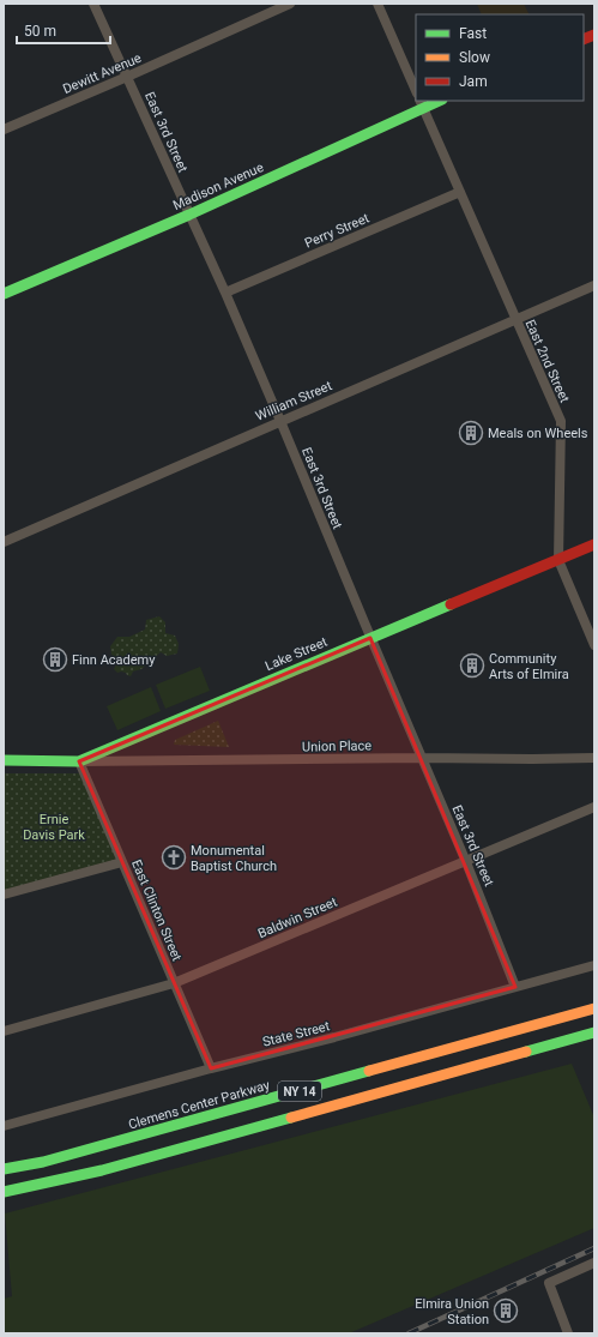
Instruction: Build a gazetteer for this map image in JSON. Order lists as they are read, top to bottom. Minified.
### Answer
{"streets":{"main road":["Madison Avenue","Lake Street","NY 14","Clemens Center Parkway"],"street":["Dewitt Avenue","East 3rd Street","Perry Street","East 2nd Street","William Street","Union Place","East Clinton Street","Baldwin Street","State Street"]},"crossings":[["Dewitt Avenue","East 3rd Street"],["East 3rd Street","Madison Avenue"],["East 3rd Street","Perry Street"],["East 3rd Street","William Street"],["East 3rd Street","Lake Street"],["East 3rd Street","Union Place"],["East 3rd Street","Baldwin Street"],["East 3rd Street","State Street"],["Madison Avenue","East 2nd Street"],["Perry Street","East 2nd Street"],["East 2nd Street","William Street"],["East 2nd Street","Lake Street"],["Lake Street","Union Place"],["Lake Street","East Clinton Street"],["Union Place","East Clinton Street"],["East Clinton Street","Baldwin Street"],["East Clinton Street","State Street"]],"parks":["Ernie Davis Park"],"places":{"building":["Meals on Wheels","Finn Academy","Community Arts of Elmira","Elmira Union Station"],"church":["Monumental Baptist Church"]},"legend":["Fast","Slow","Jam"],"scale_bar":"50 m"}
